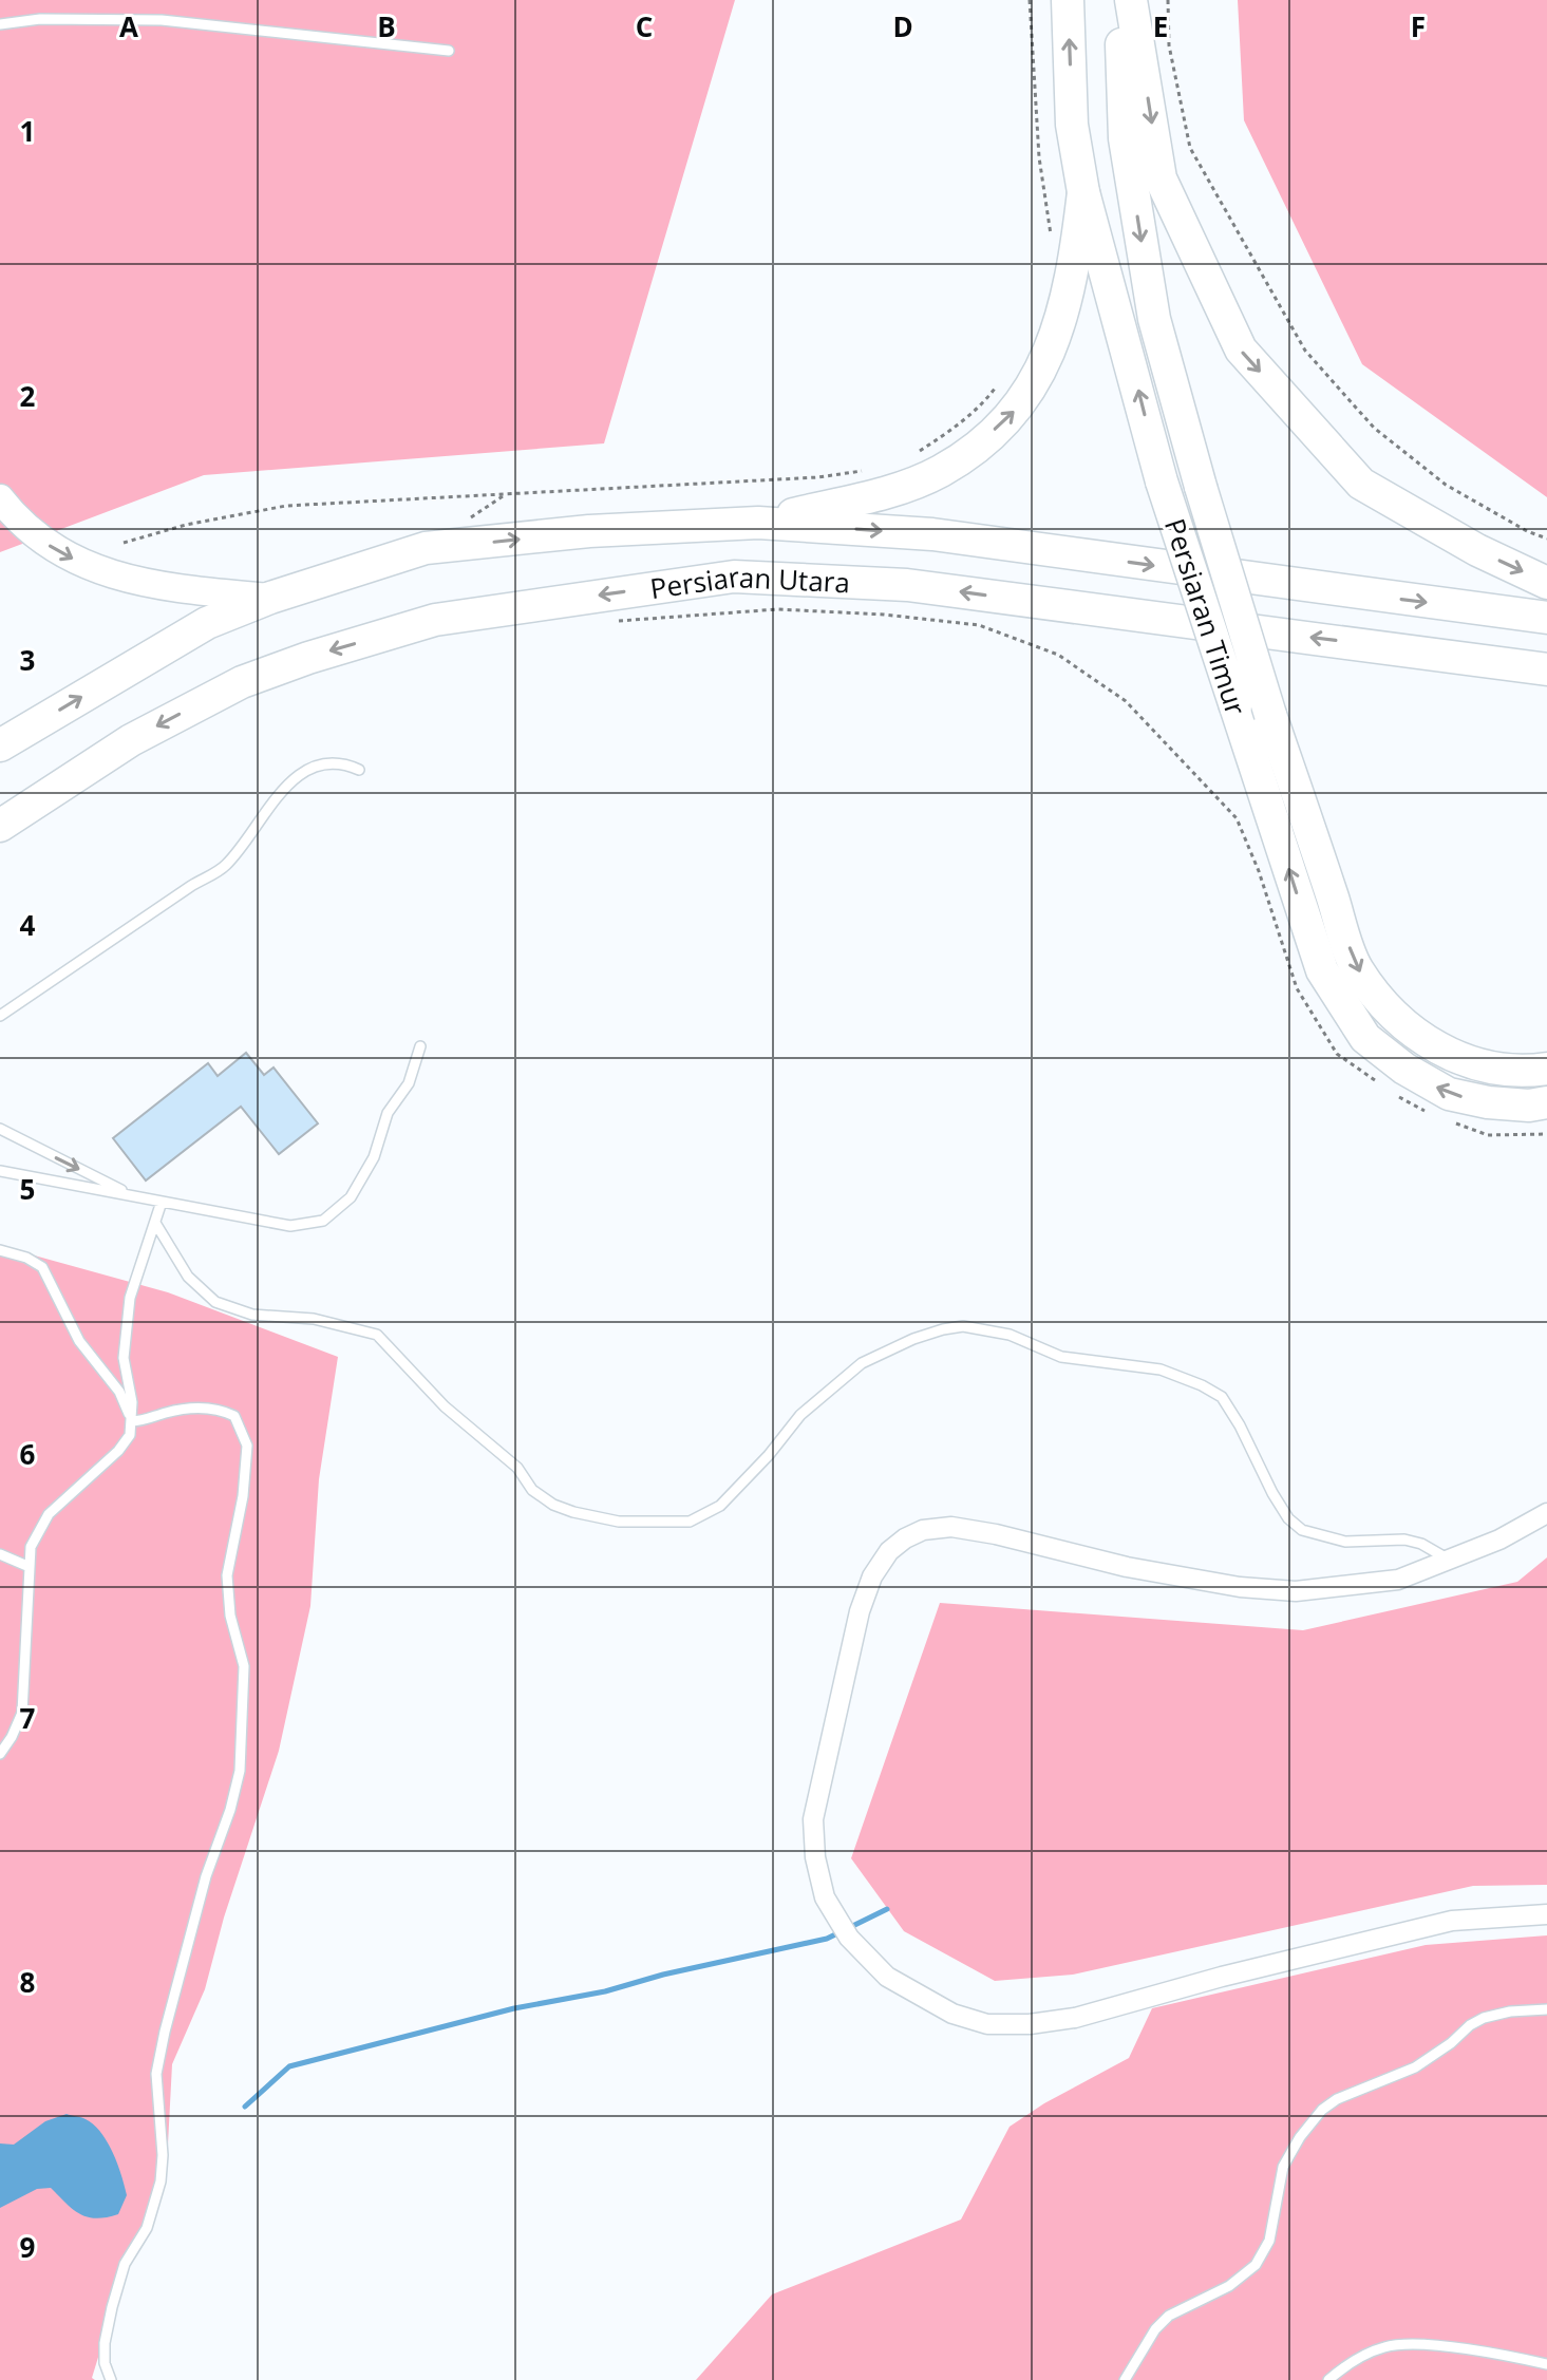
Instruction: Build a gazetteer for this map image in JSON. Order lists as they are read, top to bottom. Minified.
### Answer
{"streets":{"main road":["Persiaran Utara","Persiaran Timur"]},"grid":{"columns":["A","B","C","D","E","F"],"rows":["1","2","3","4","5","6","7","8","9"]}}
